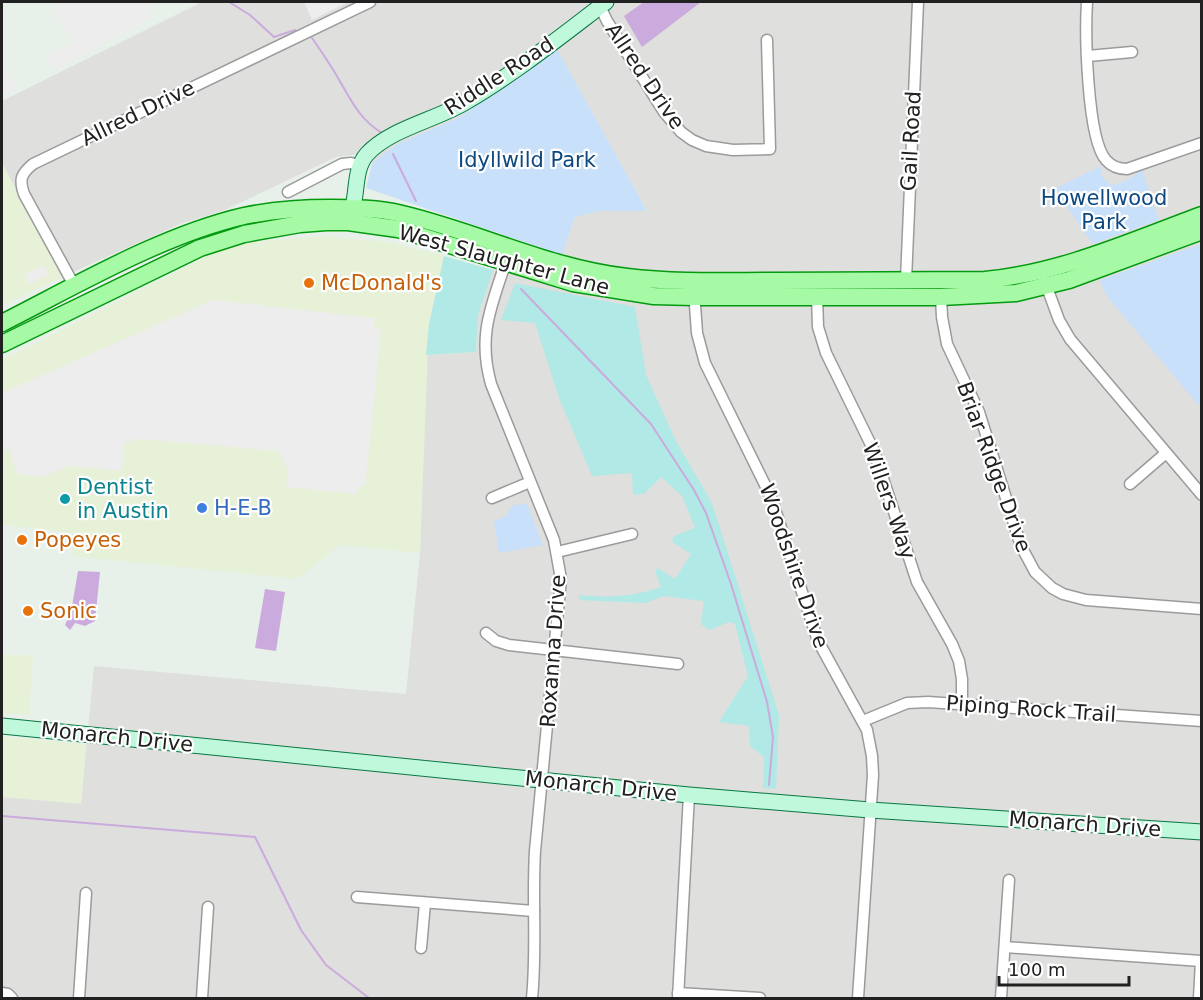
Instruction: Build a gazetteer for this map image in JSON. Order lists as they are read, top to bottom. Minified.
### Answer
{"streets":{"main road":["West Slaughter Lane"],"street":["Riddle Road","Allred Drive","Gail Road","Briar Ridge Drive","Willers Way","Woodshire Drive","Roxanna Drive","Piping Rock Trail","Monarch Drive"]},"crossings":[["Riddle Road","Allred Drive"],["Allred Drive","West Slaughter Lane"],["Gail Road","West Slaughter Lane"],["West Slaughter Lane","Briar Ridge Drive"],["West Slaughter Lane","Willers Way"],["West Slaughter Lane","Woodshire Drive"],["West Slaughter Lane","Roxanna Drive"],["Willers Way","Piping Rock Trail"],["Woodshire Drive","Piping Rock Trail"],["Woodshire Drive","Monarch Drive"],["Roxanna Drive","Monarch Drive"]],"parks":["Idyllwild Park","Howellwood Park"],"places":["McDonald's","Dentist in Austin","H-E-B","Popeyes","Sonic"],"scale_bar":"100 m"}
